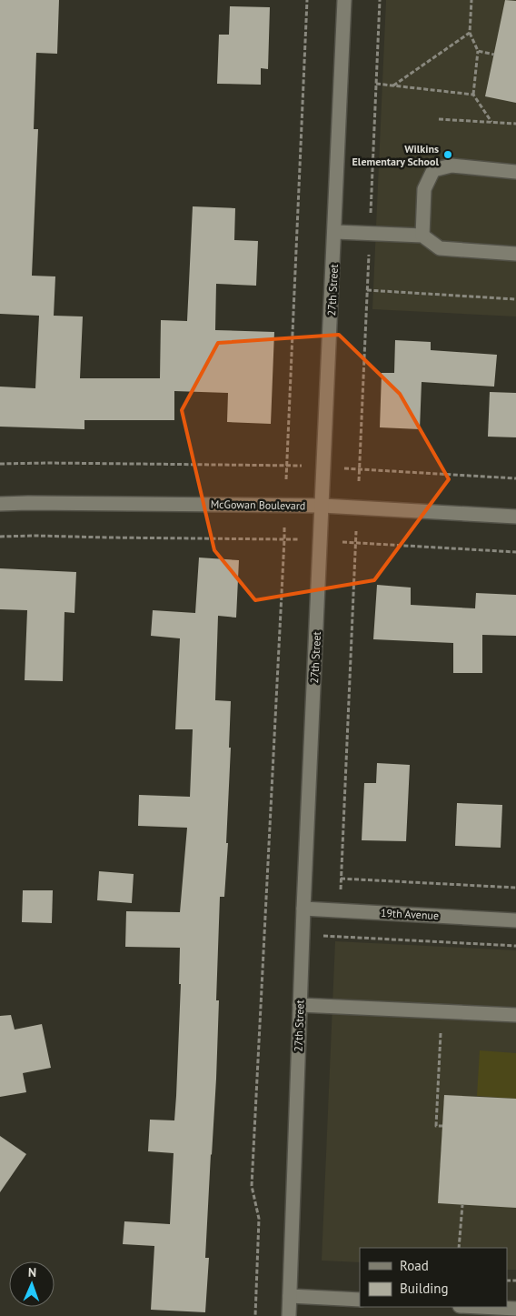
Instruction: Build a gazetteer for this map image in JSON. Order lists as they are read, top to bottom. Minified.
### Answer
{"streets":{"street":["27th Street","McGowan Boulevard","19th Avenue"]},"crossings":[["27th Street","McGowan Boulevard"],["27th Street","19th Avenue"]],"places":["Wilkins Elementary School"],"legend":["Road","Building"],"north":"top"}
